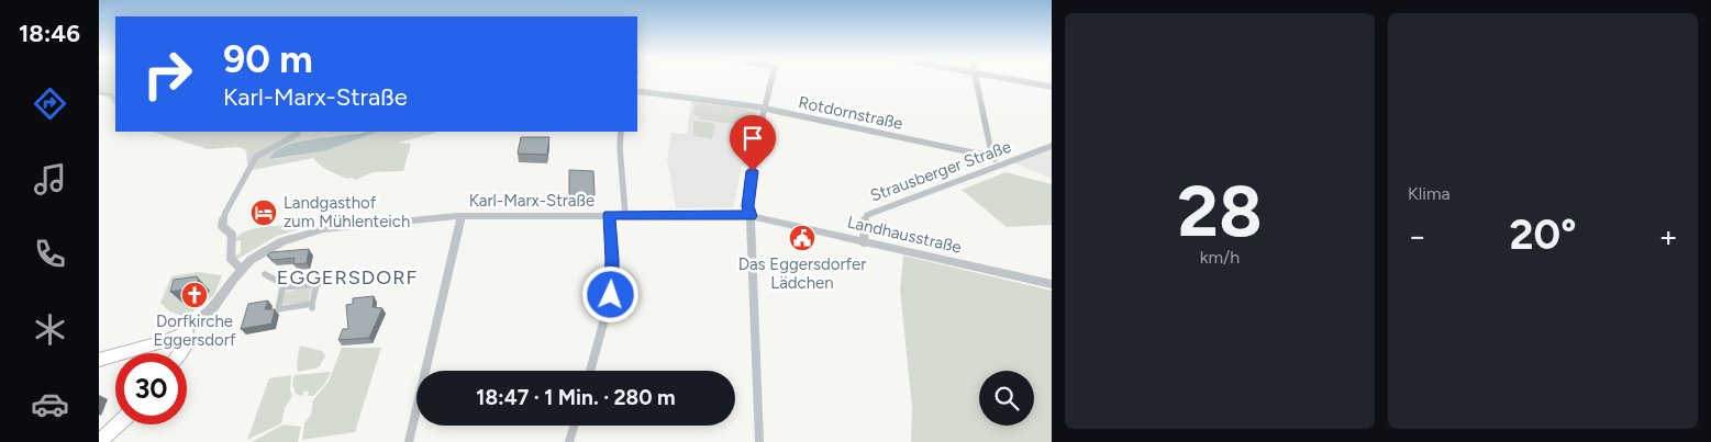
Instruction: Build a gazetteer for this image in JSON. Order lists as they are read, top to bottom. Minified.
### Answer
{"streets":{"street":["Rotdornstraße","Strausberger Straße","Karl-Marx-Straße","Landhausstraße"]},"crossings":[["Strausberger Straße","Landhausstraße"],["Karl-Marx-Straße","Landhausstraße"]],"districts":["EGGERSDORF"],"places":{"hotel":["Landgasthof zum Mühlenteich"],"public building":["Das Eggersdorfer Lädchen"],"church":["Dorfkirche Eggersdorf"]},"page":{"tabs":"18:46","tile":[["28","km/h"],"Klima"],"turn":["90 m","Karl-Marx-Straße"],"heat":["−","20°","+"],"limit":"30","trip":"18:47 · 1 Min. · 280 m"}}
